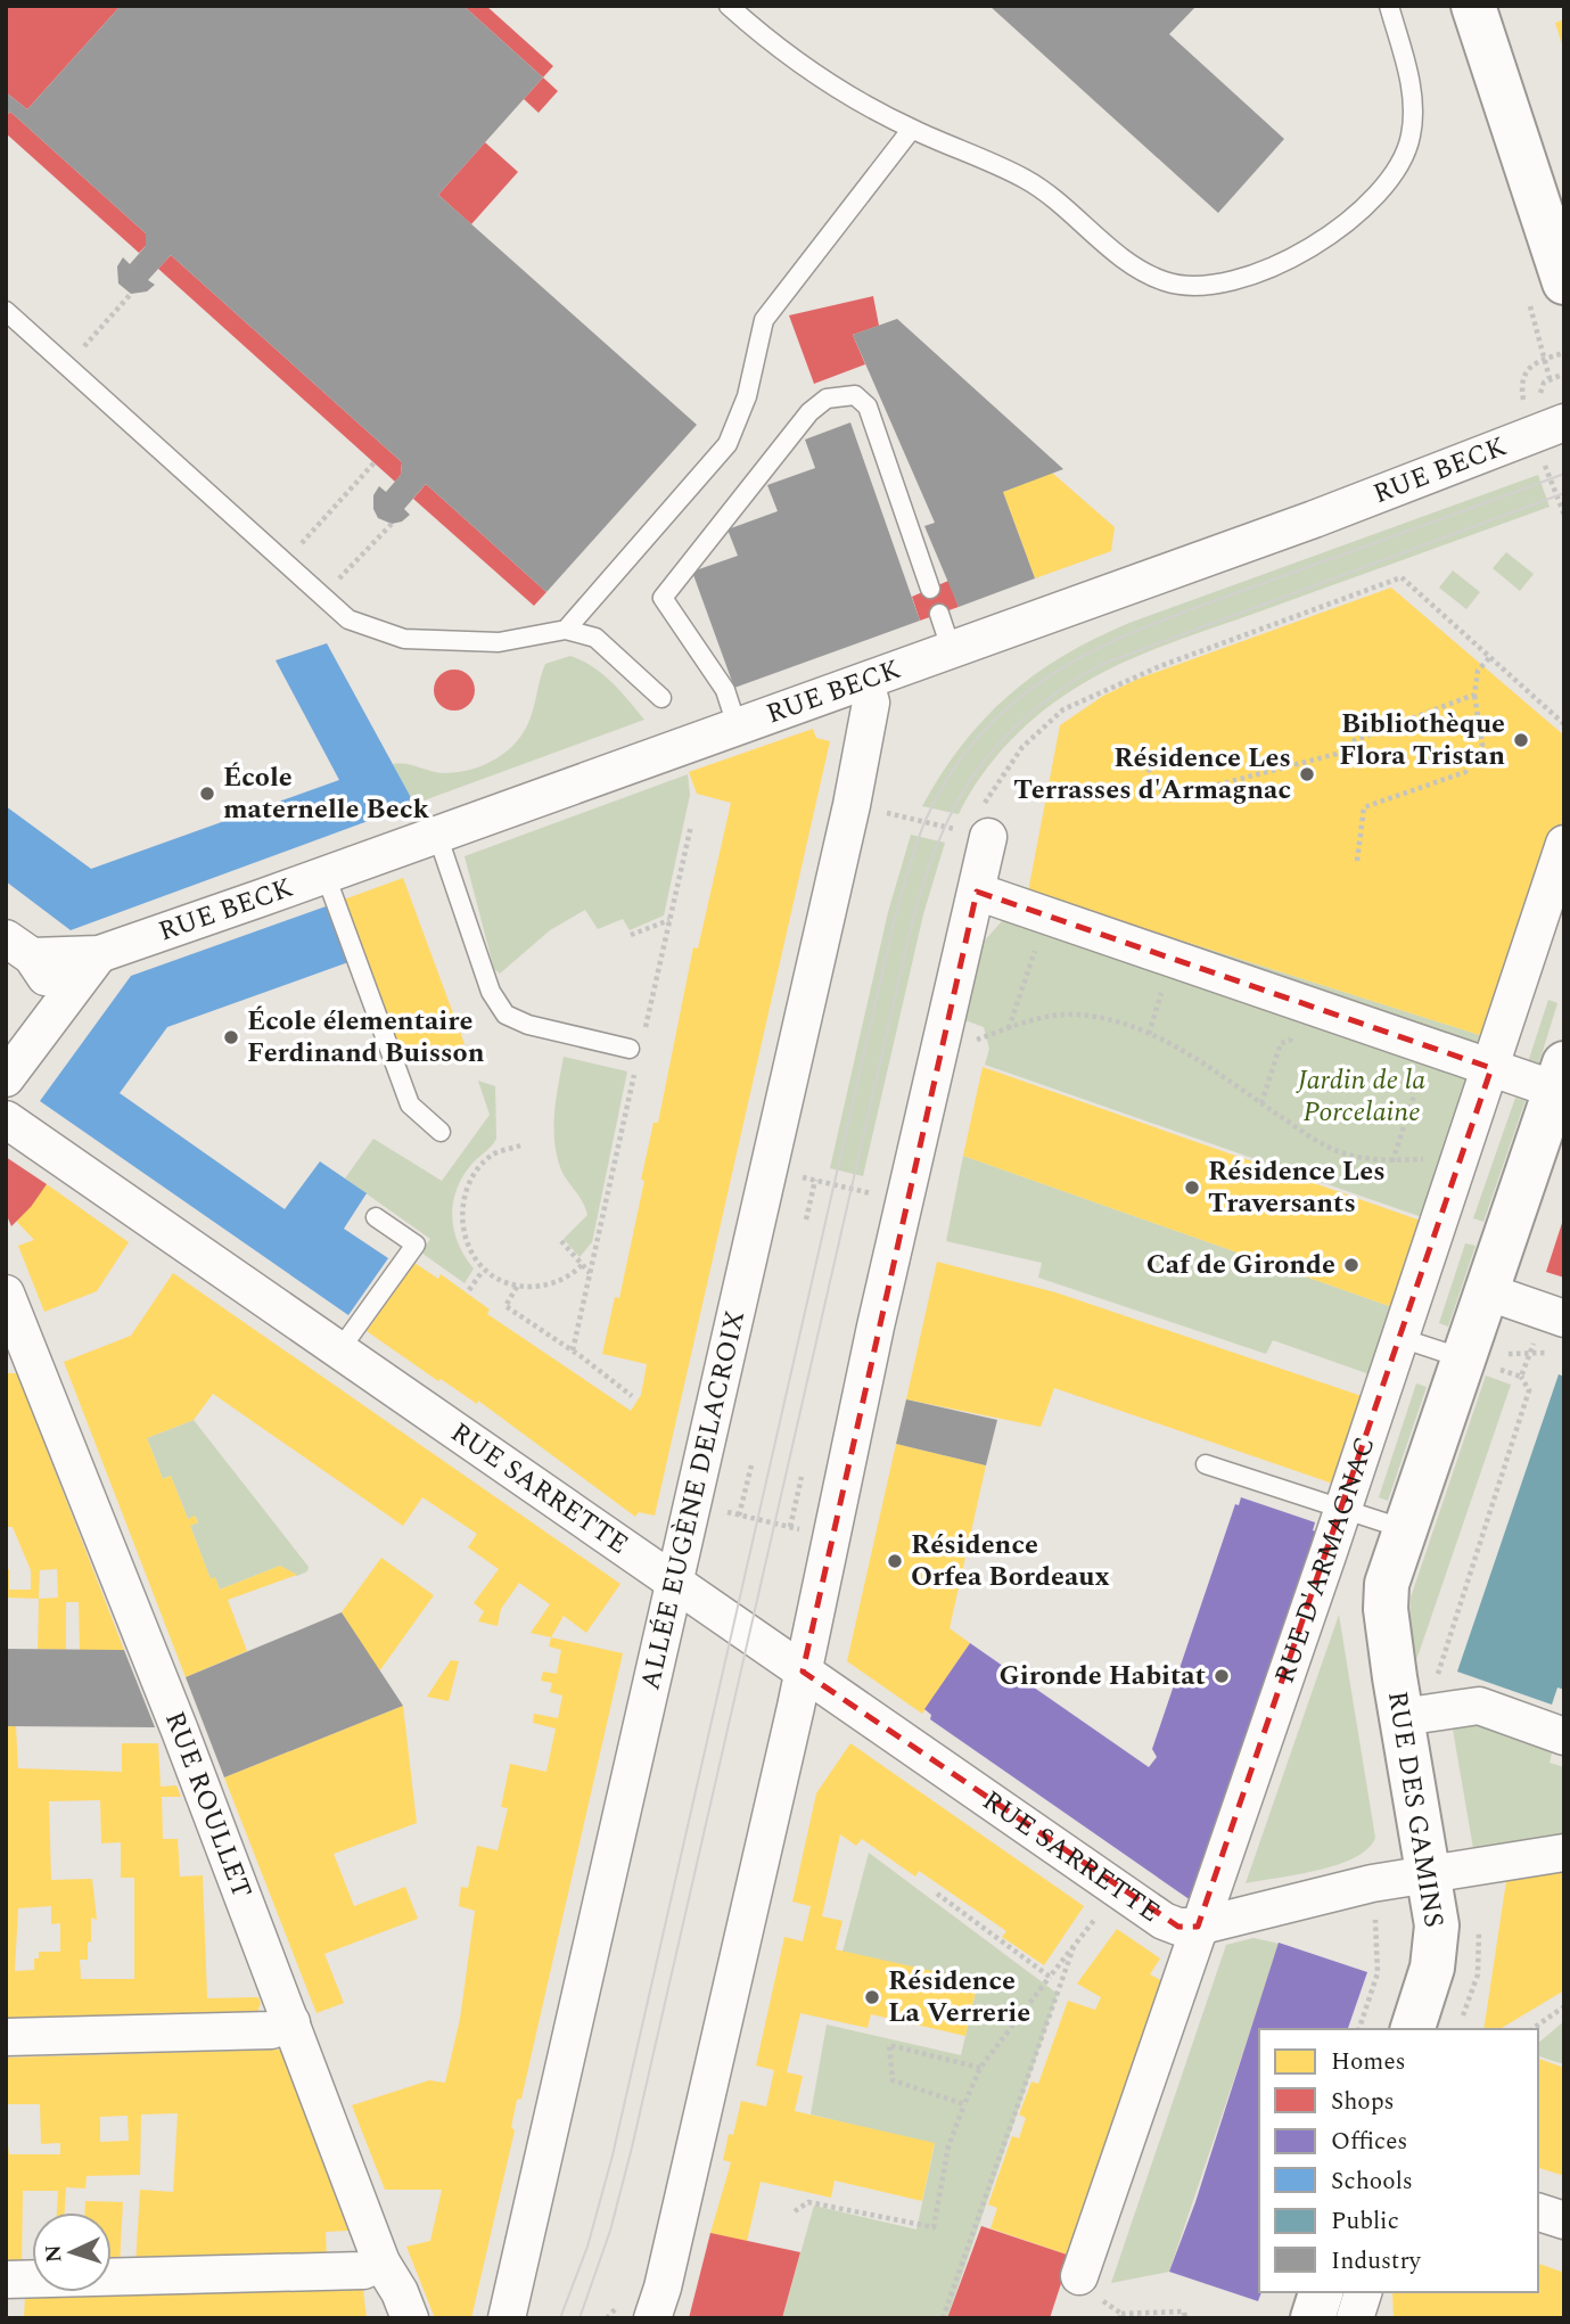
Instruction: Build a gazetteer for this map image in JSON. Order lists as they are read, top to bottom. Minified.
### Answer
{"streets":{"main road":["RUE DES GAMINS"],"street":["RUE BECK","RUE SARRETTE","ALLÉE EUGÈNE DELACROIX","RUE D'ARMAGNAC","RUE ROULLET"]},"crossings":[["RUE BECK","ALLÉE EUGÈNE DELACROIX"],["RUE SARRETTE","ALLÉE EUGÈNE DELACROIX"],["RUE SARRETTE","RUE D'ARMAGNAC"]],"parks":["Jardin de la Porcelaine"],"places":["Bibliothèque Flora Tristan","Résidence Les Terrasses d'Armagnac","École maternelle Beck","École élementaire Ferdinand Buisson","Résidence Les Traversants","Caf de Gironde","Résidence Orfea Bordeaux","Gironde Habitat","Résidence La Verrerie"],"legend":["Homes","Shops","Offices","Schools","Public","Industry"],"north":"left"}
